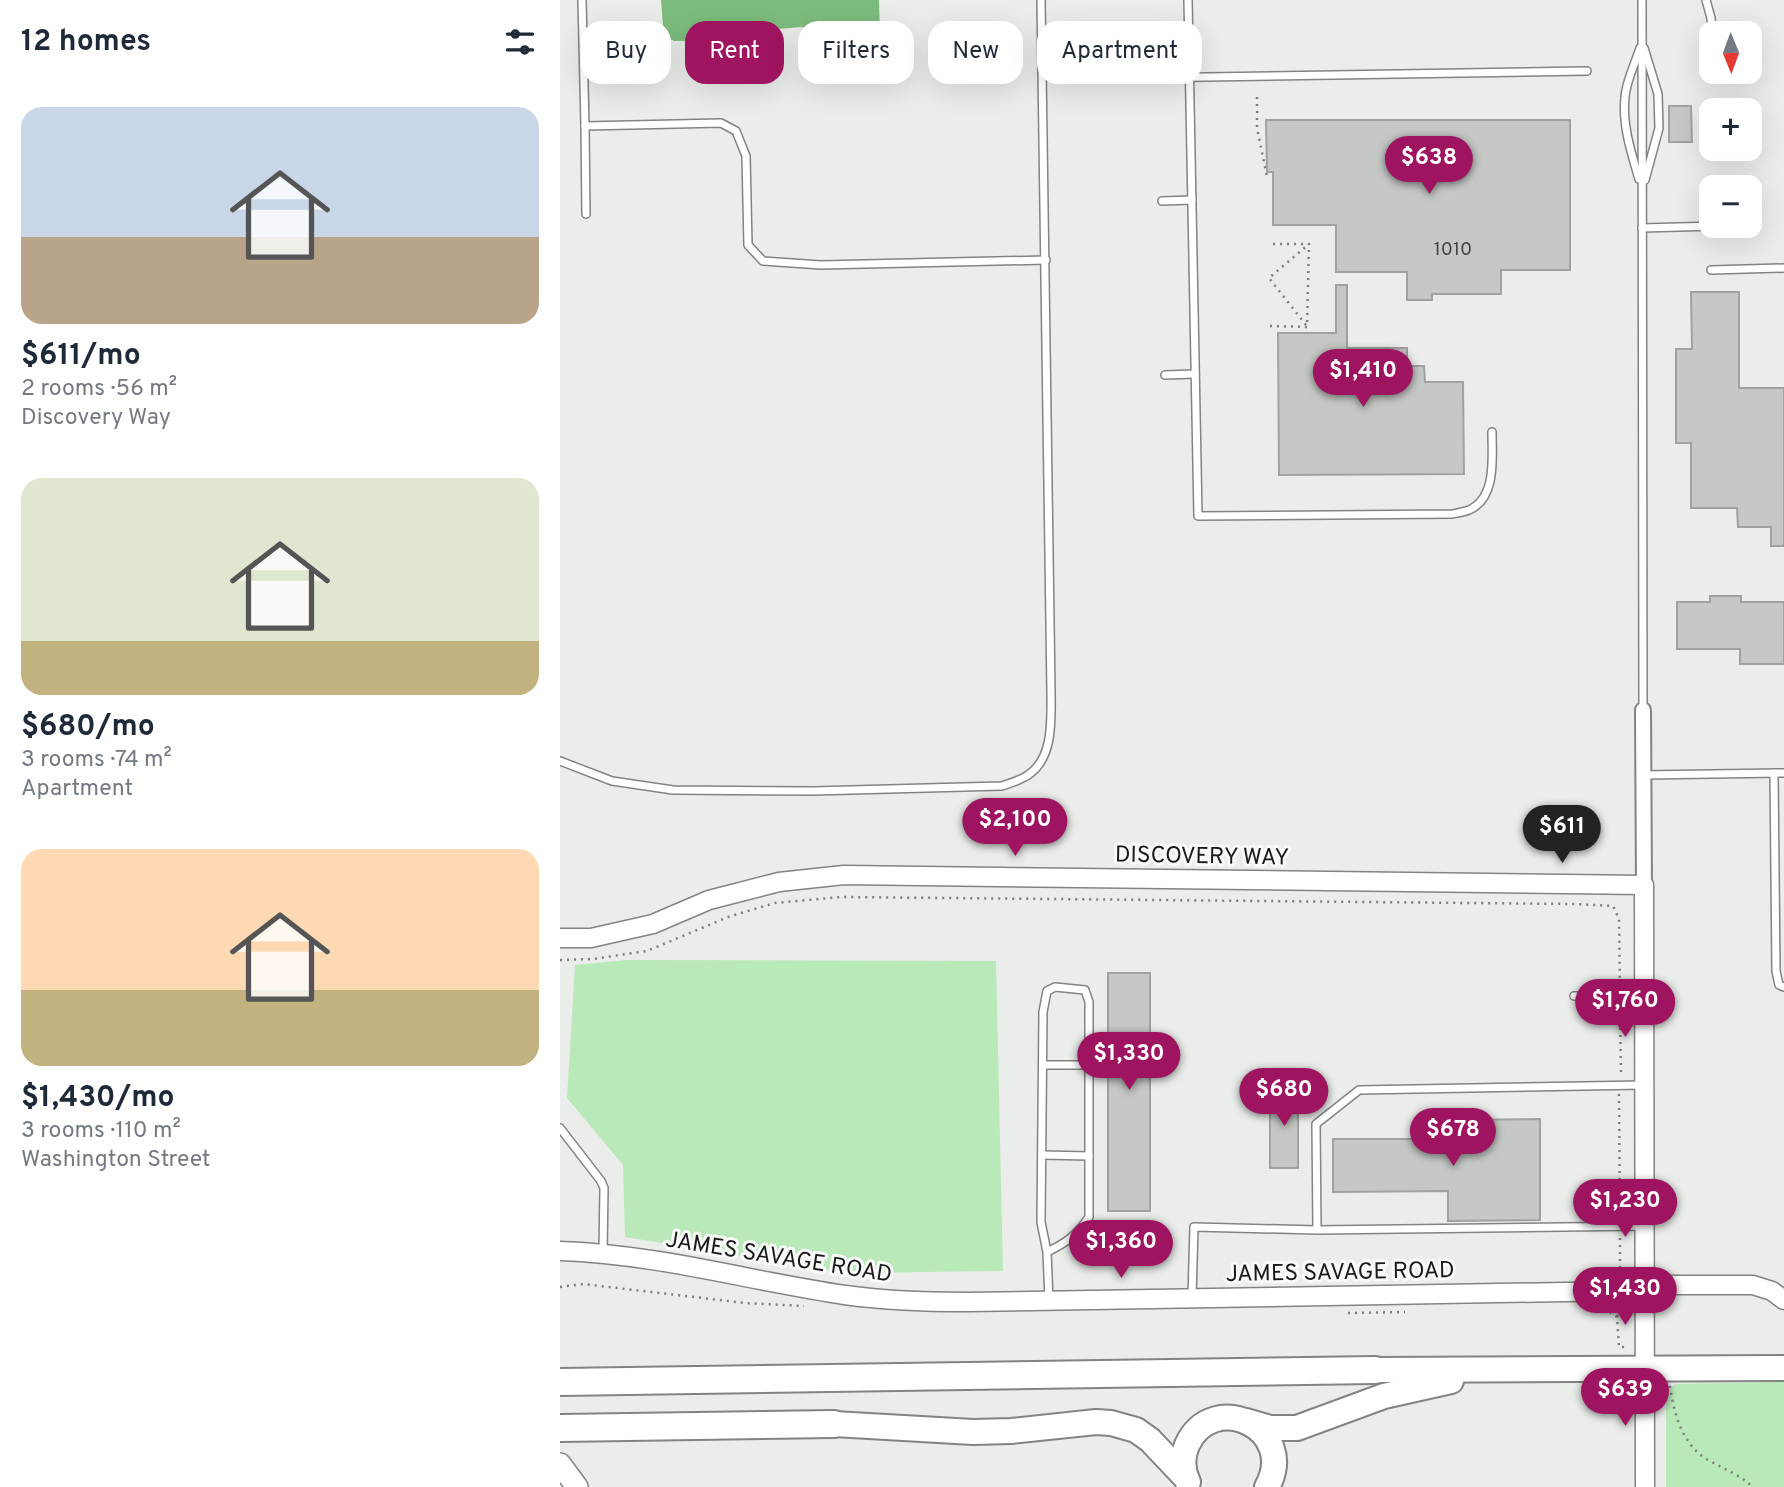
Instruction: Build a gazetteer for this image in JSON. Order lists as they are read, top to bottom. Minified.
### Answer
{"streets":{"street":["DISCOVERY WAY","JAMES SAVAGE ROAD"]},"house_numbers":["1010"],"north":"bottom","page":{"heading":"12 homes","map_buttons":["+","−"],"chip":["Buy","Rent","Filters","New","Apartment"],"list":[{"name":"$611/mo","note":"2 rooms · 56 m² · Discovery Way"},{"name":"$680/mo","note":"3 rooms · 74 m² · Apartment"},{"name":"$1,430/mo","note":"3 rooms · 110 m² · Washington Street"}],"price":["$638","$1,410","$2,100","$611","$1,760","$1,330","$680","$678","$1,230","$1,360","$1,430","$639"]}}
